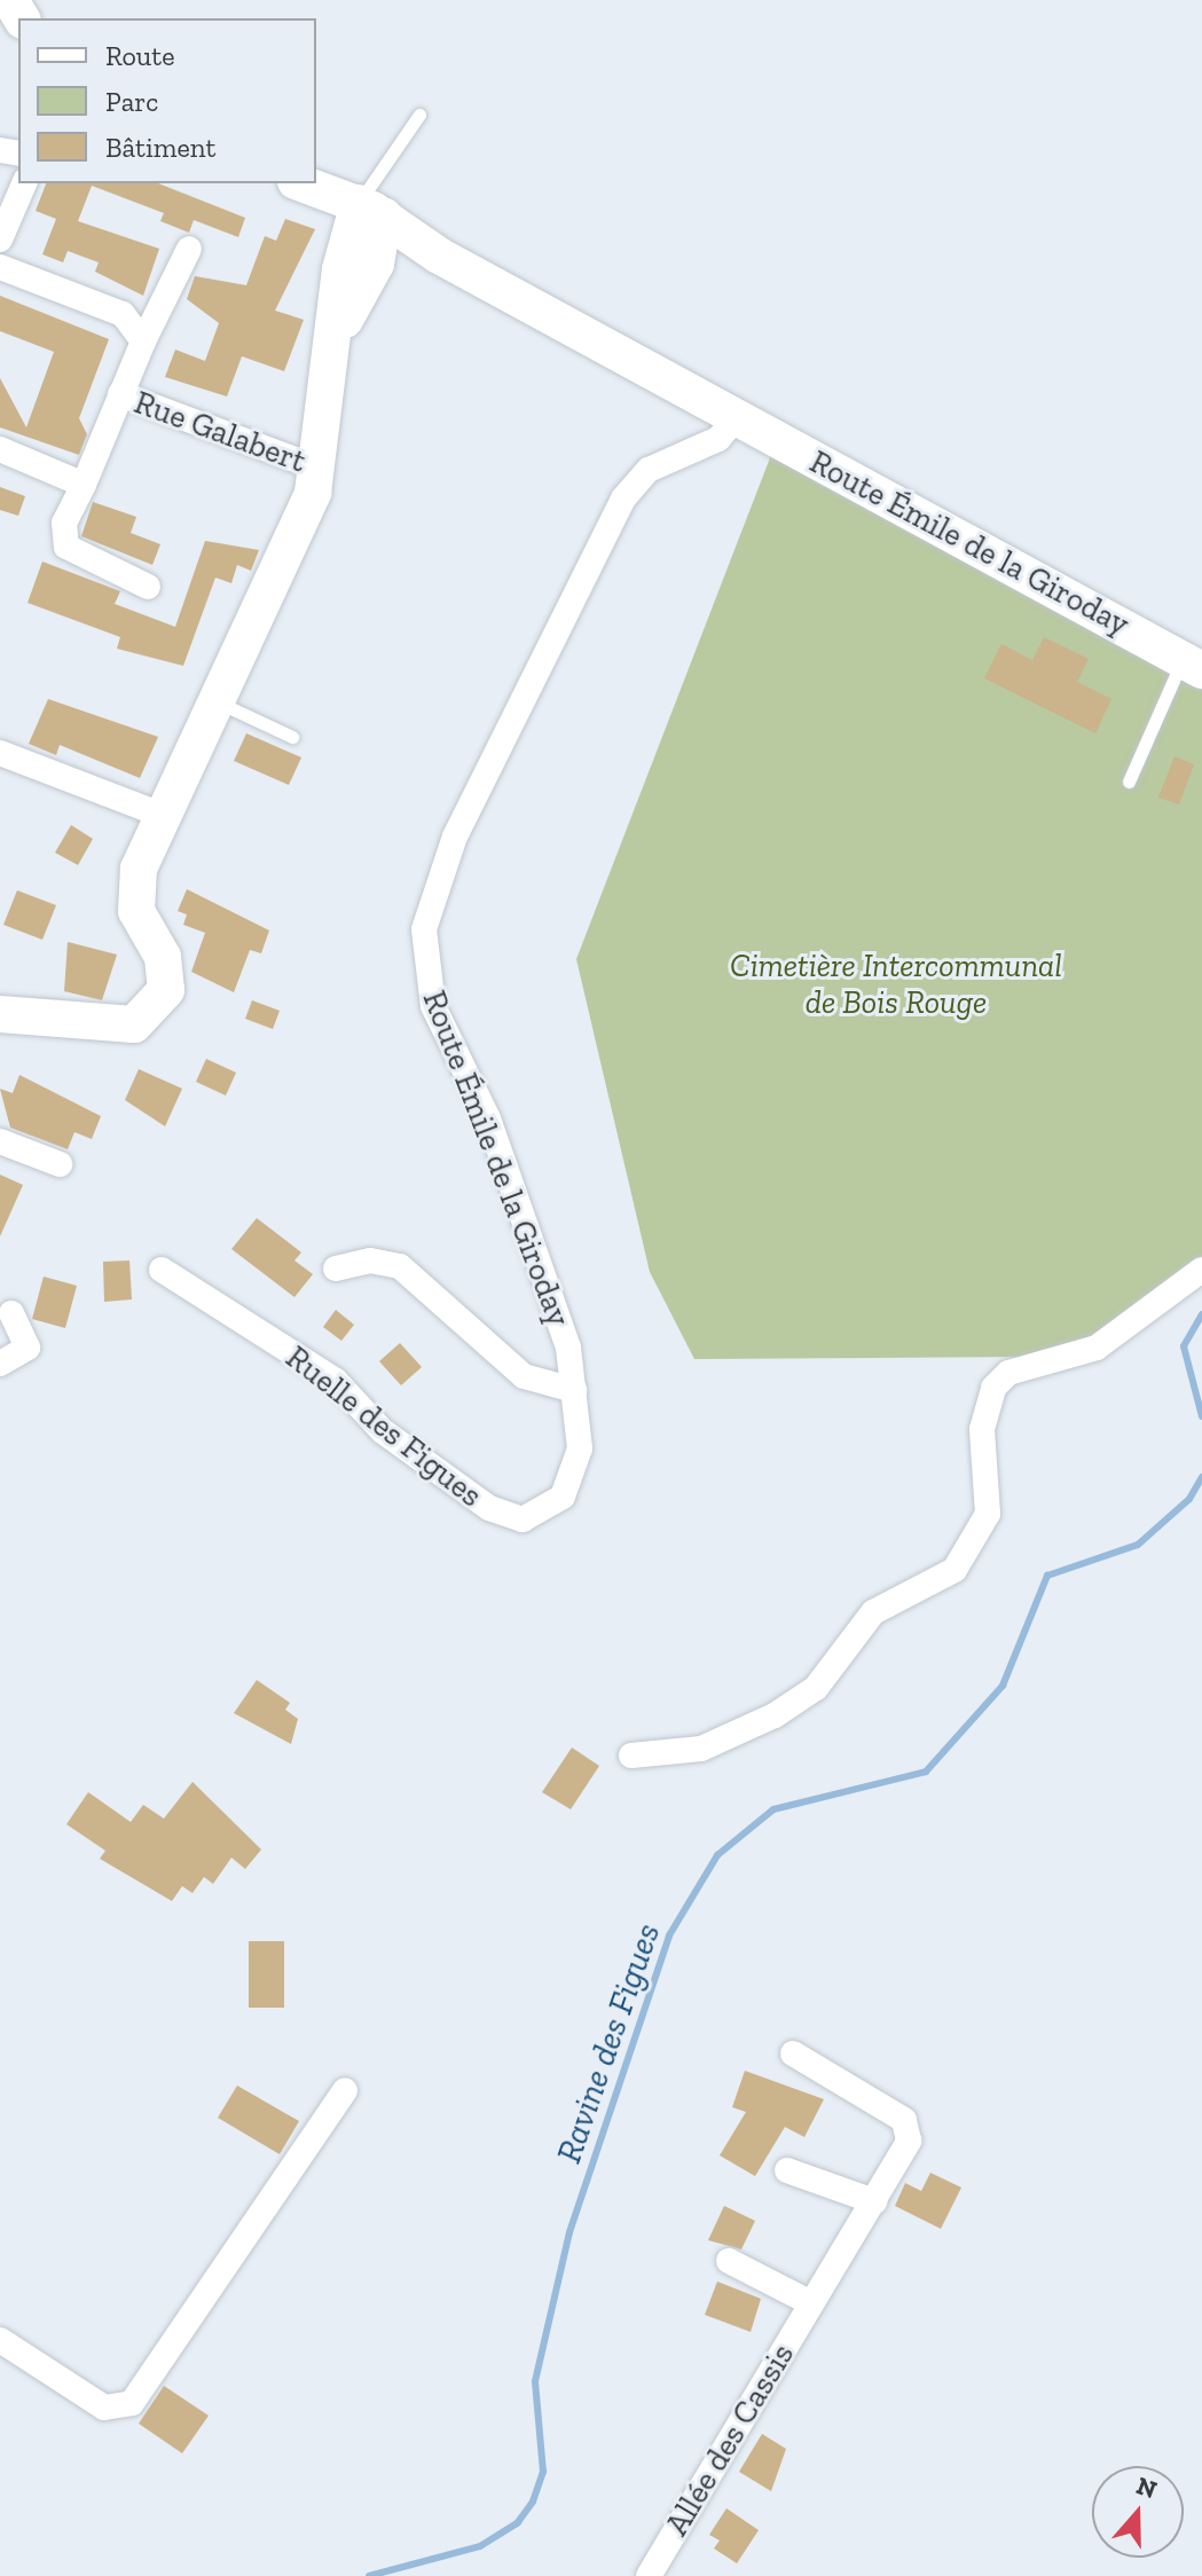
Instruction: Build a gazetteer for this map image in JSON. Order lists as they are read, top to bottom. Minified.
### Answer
{"streets":{"street":["Rue Galabert","Route Émile de la Giroday","Ruelle des Figues","Allée des Cassis"]},"crossings":[["Route Émile de la Giroday","Ruelle des Figues"]],"water":["Ravine des Figues"],"parks":["Cimetière Intercommunal de Bois Rouge"],"legend":["Route","Parc","Bâtiment"],"north":"top"}
